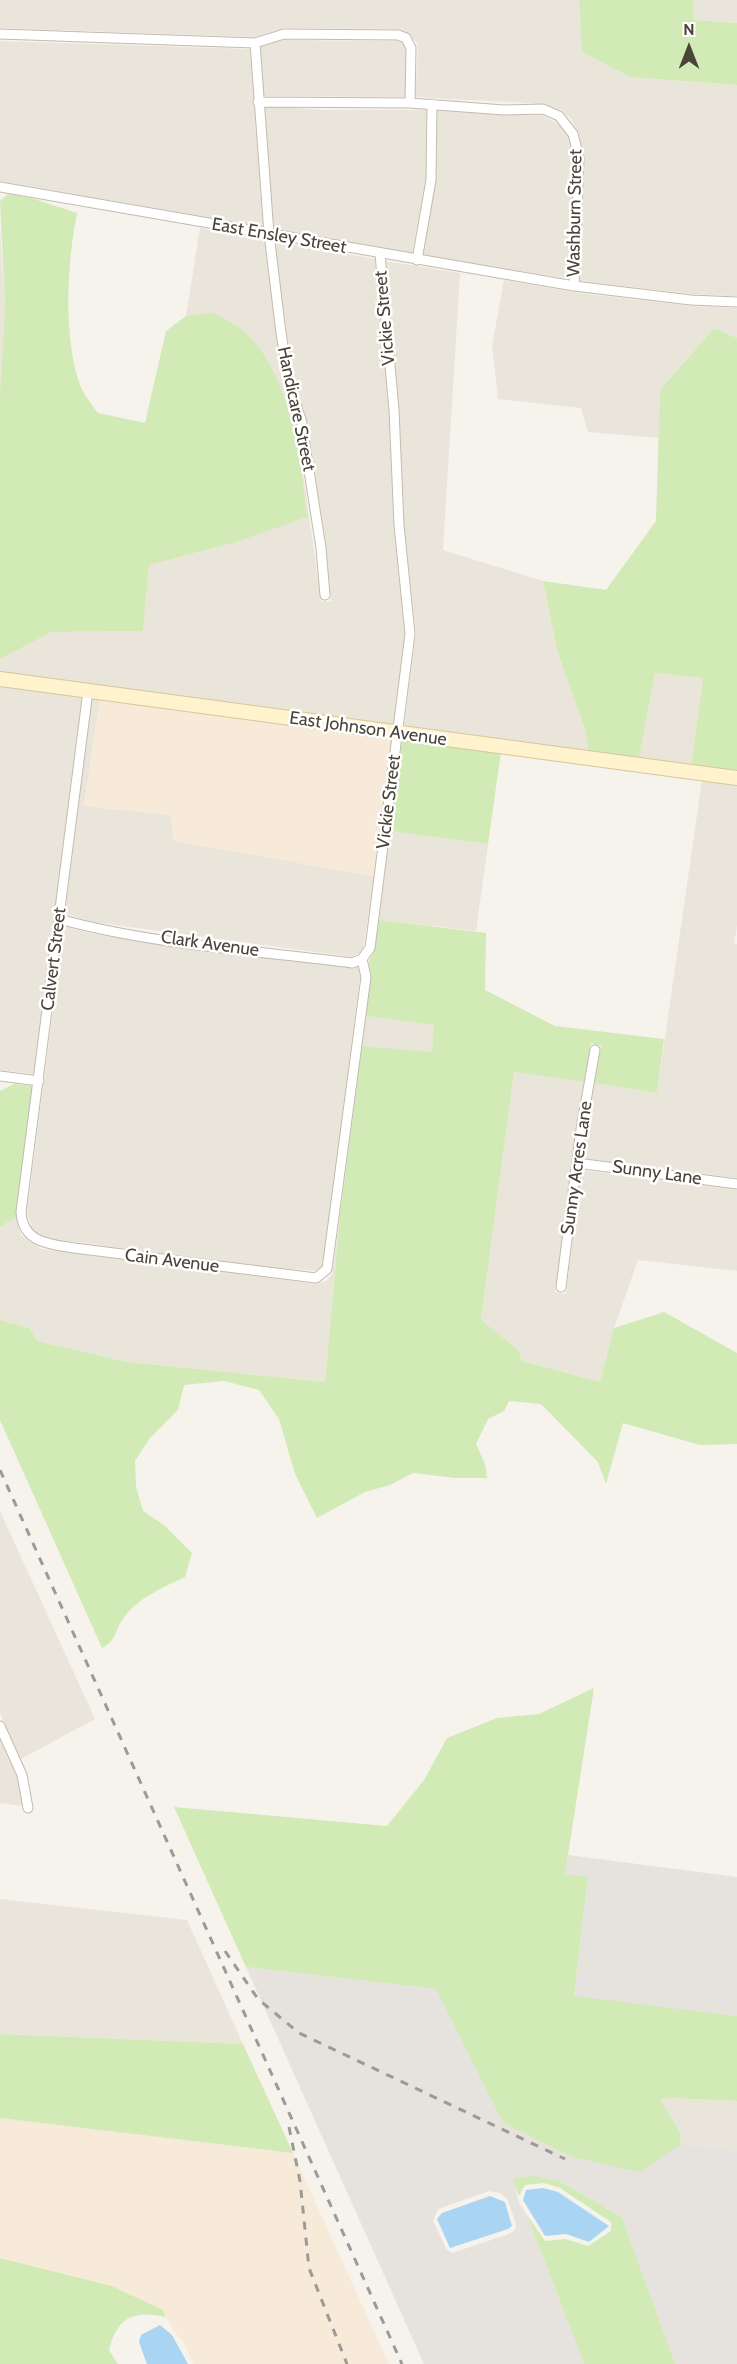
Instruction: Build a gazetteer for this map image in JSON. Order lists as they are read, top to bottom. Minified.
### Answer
{"streets":{"main road":["East Johnson Avenue"],"street":["Washburn Street","East Ensley Street","Vickie Street","Handicare Street","Clark Avenue","Calvert Street","Sunny Acres Lane","Sunny Lane","Cain Avenue"]},"crossings":[["Washburn Street","East Ensley Street"],["Washburn Street","Vickie Street"],["Washburn Street","Handicare Street"],["East Ensley Street","Vickie Street"],["East Ensley Street","Handicare Street"],["Vickie Street","East Johnson Avenue"],["Vickie Street","Clark Avenue"],["Vickie Street","Cain Avenue"],["East Johnson Avenue","Calvert Street"],["Clark Avenue","Calvert Street"],["Calvert Street","Cain Avenue"],["Sunny Acres Lane","Sunny Lane"]],"north":"top"}
